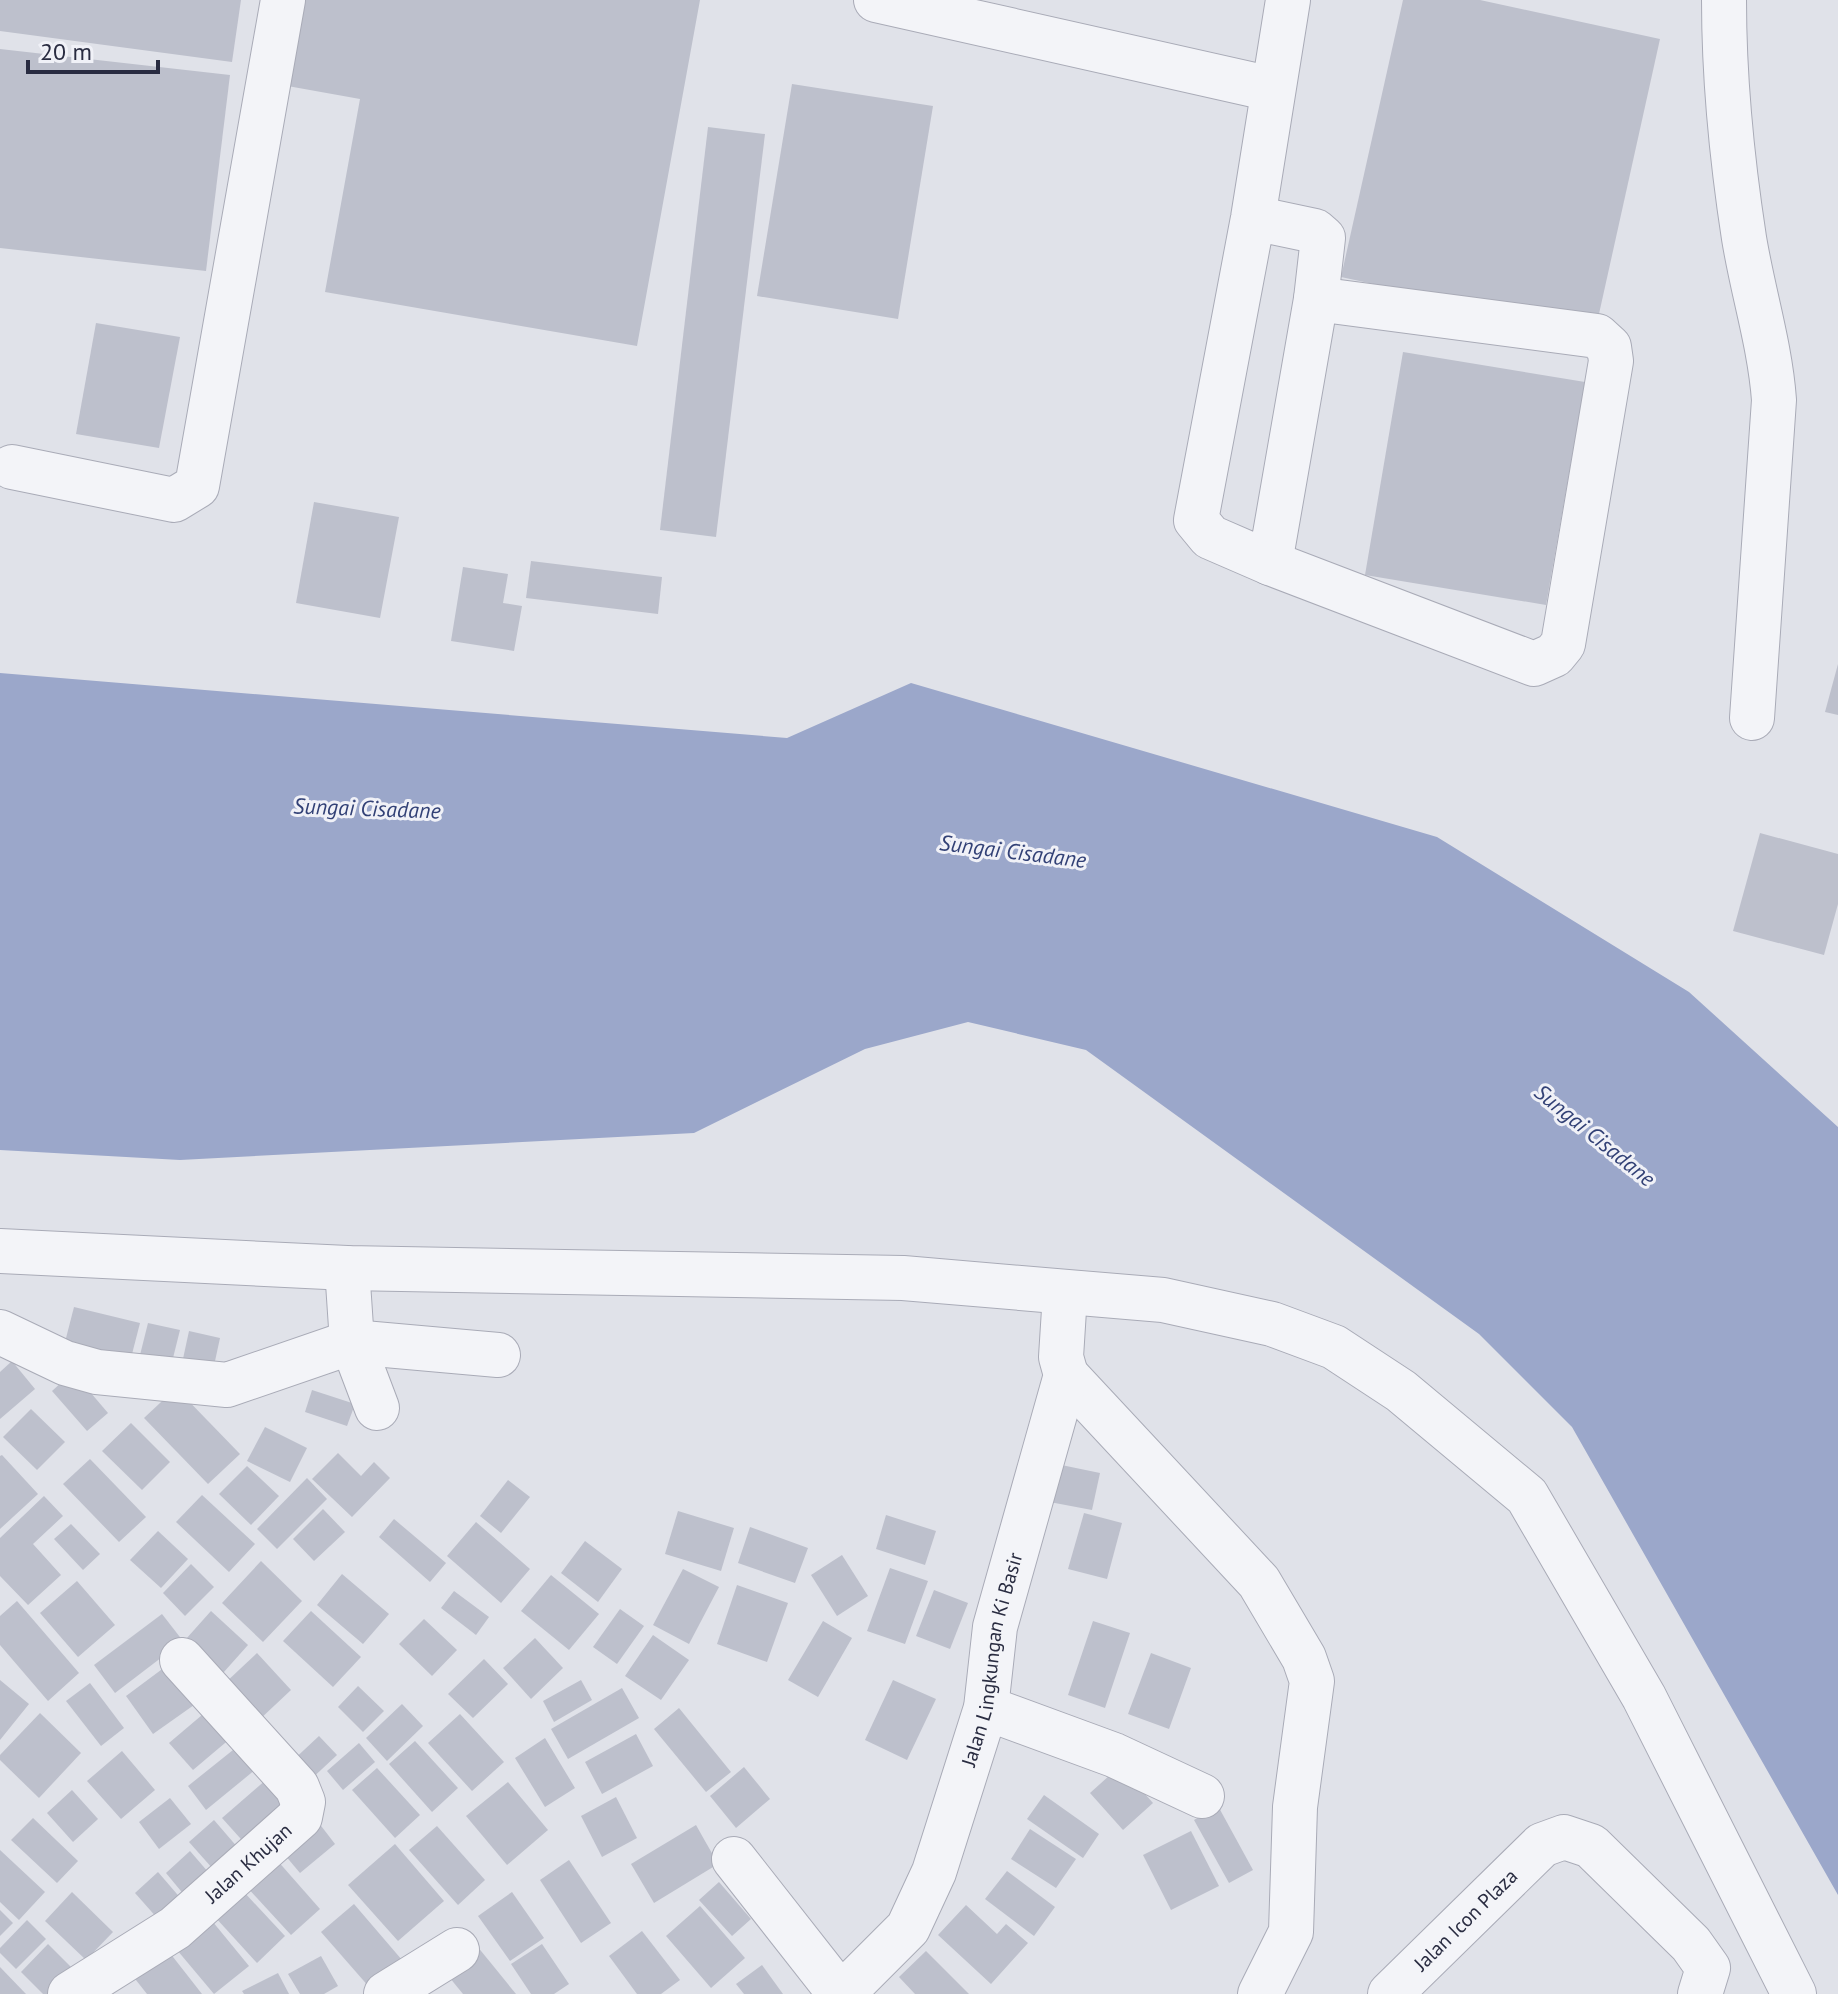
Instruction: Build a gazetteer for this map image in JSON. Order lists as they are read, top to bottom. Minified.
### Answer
{"streets":{"street":["Jalan Lingkungan Ki Basir","Jalan Khujan","Jalan Icon Plaza"]},"water":["Sungai Cisadane"],"scale_bar":"20 m"}
